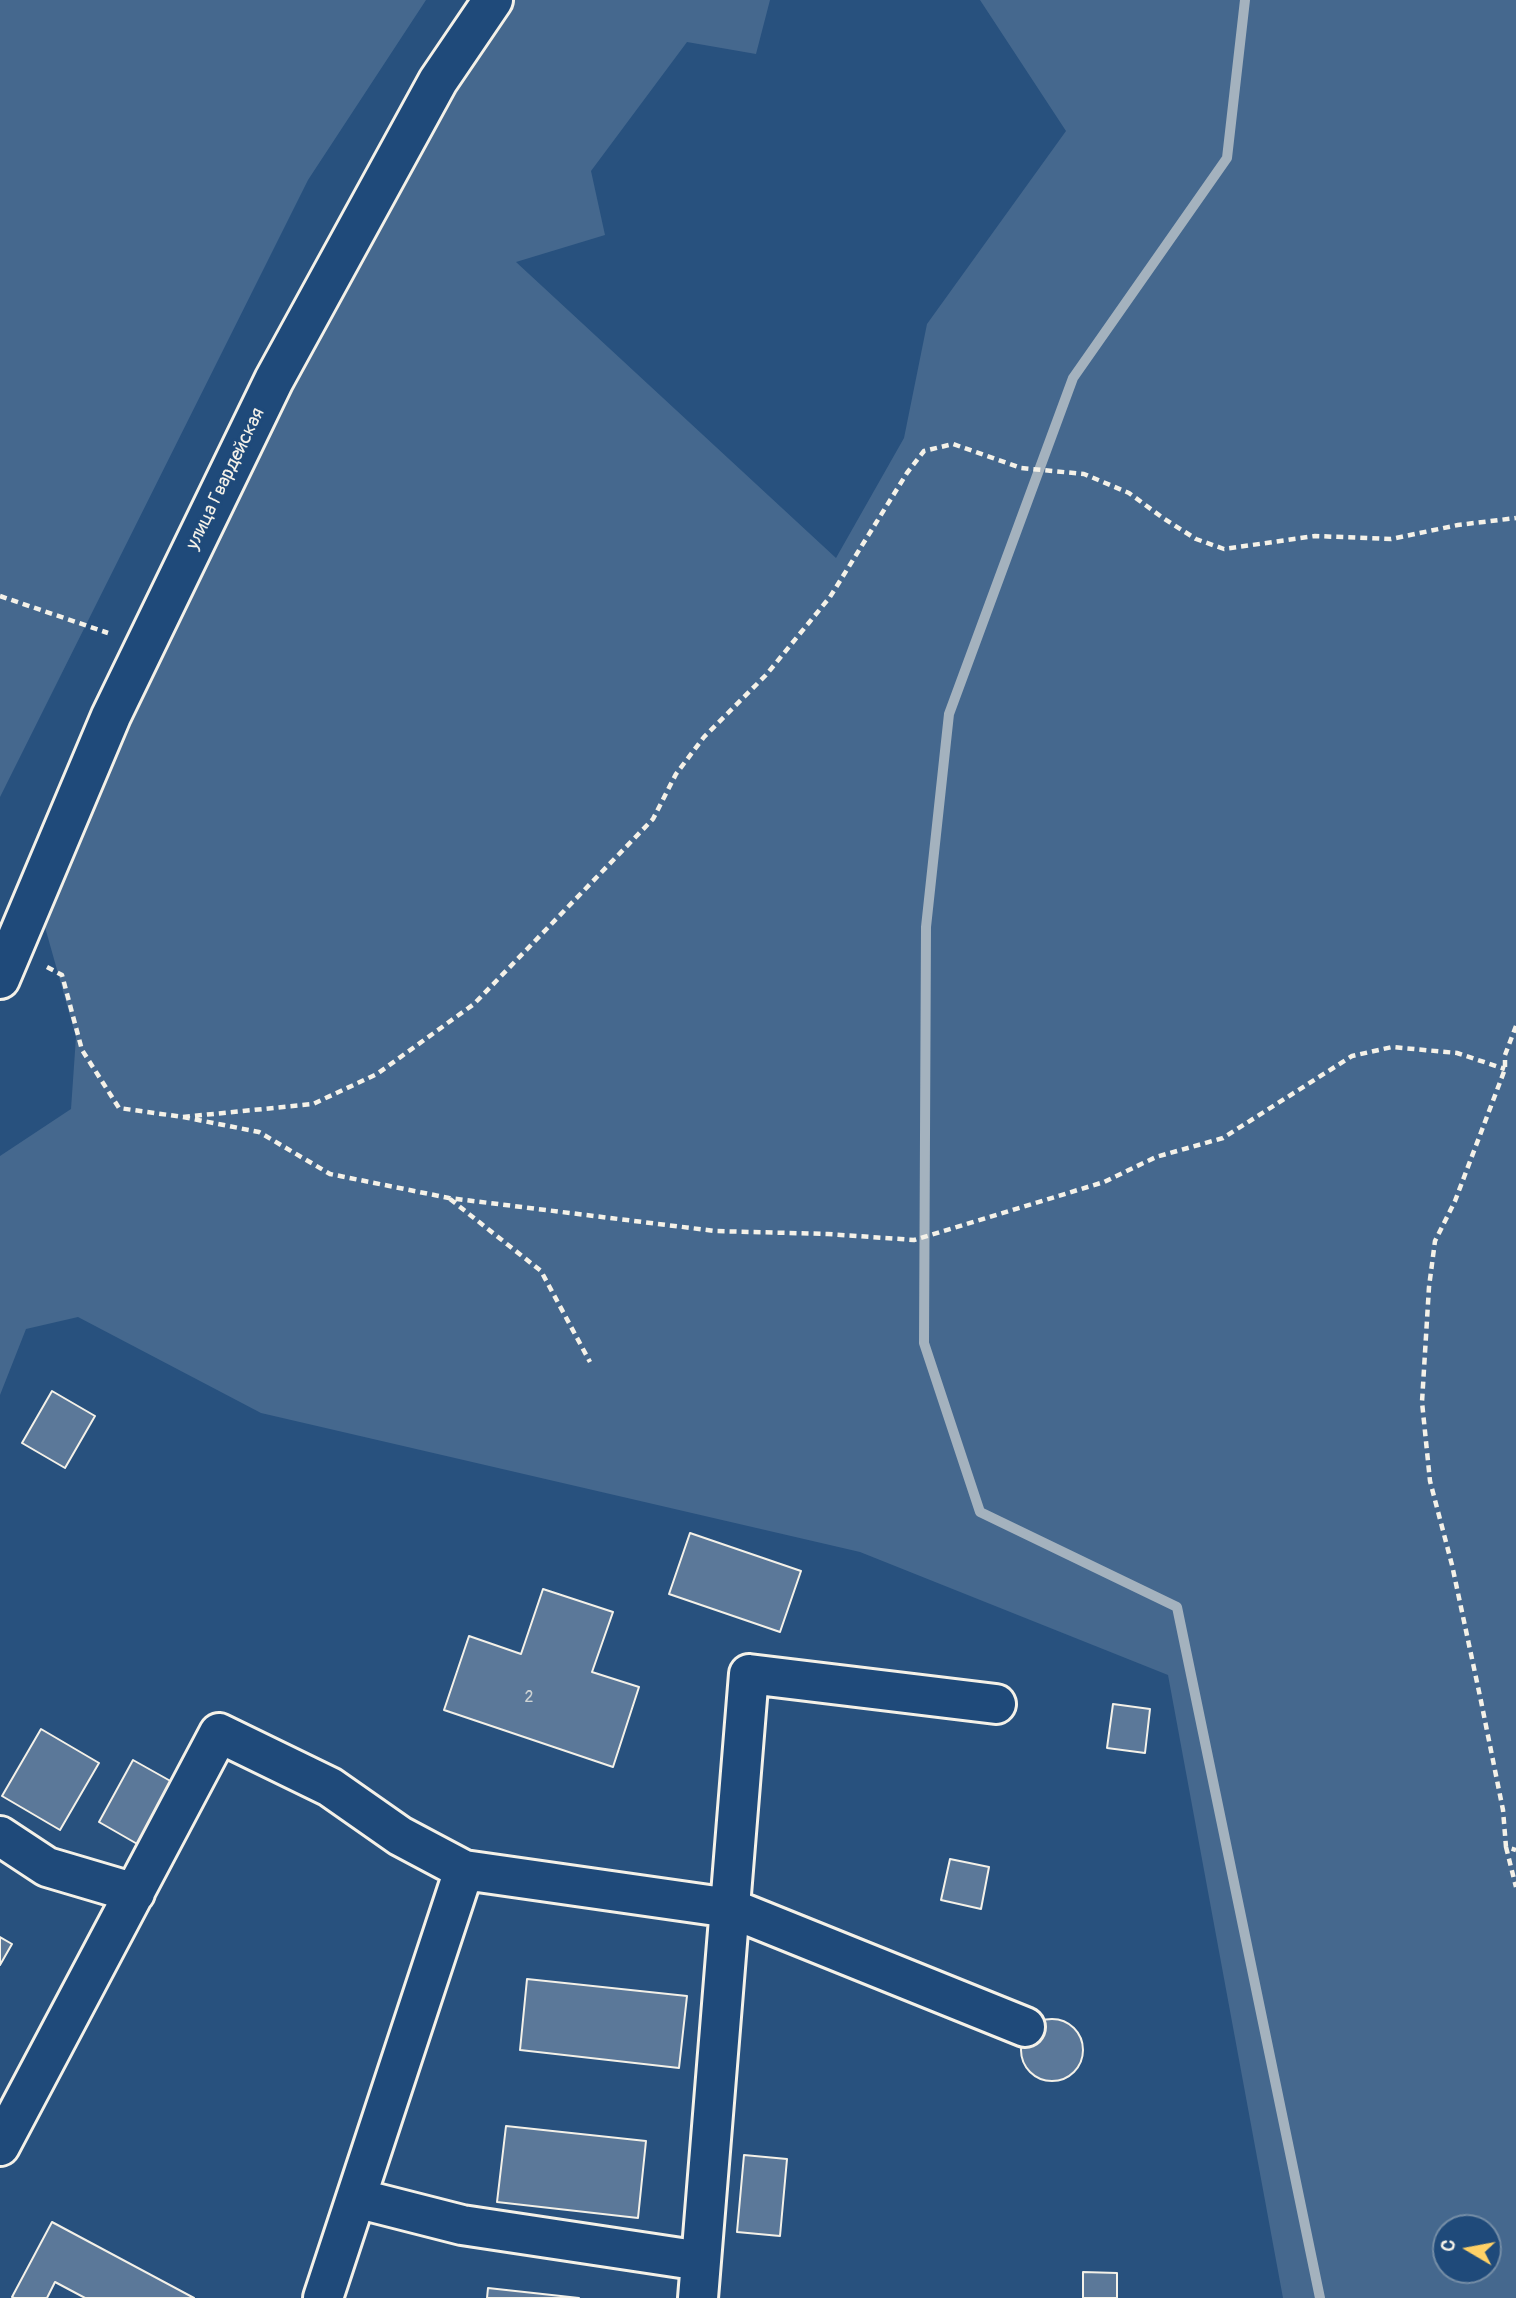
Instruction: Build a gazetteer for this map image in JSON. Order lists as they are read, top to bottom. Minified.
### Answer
{"streets":{"street":["улица Гвардейская"]},"house_numbers":["2"],"north":"left"}
